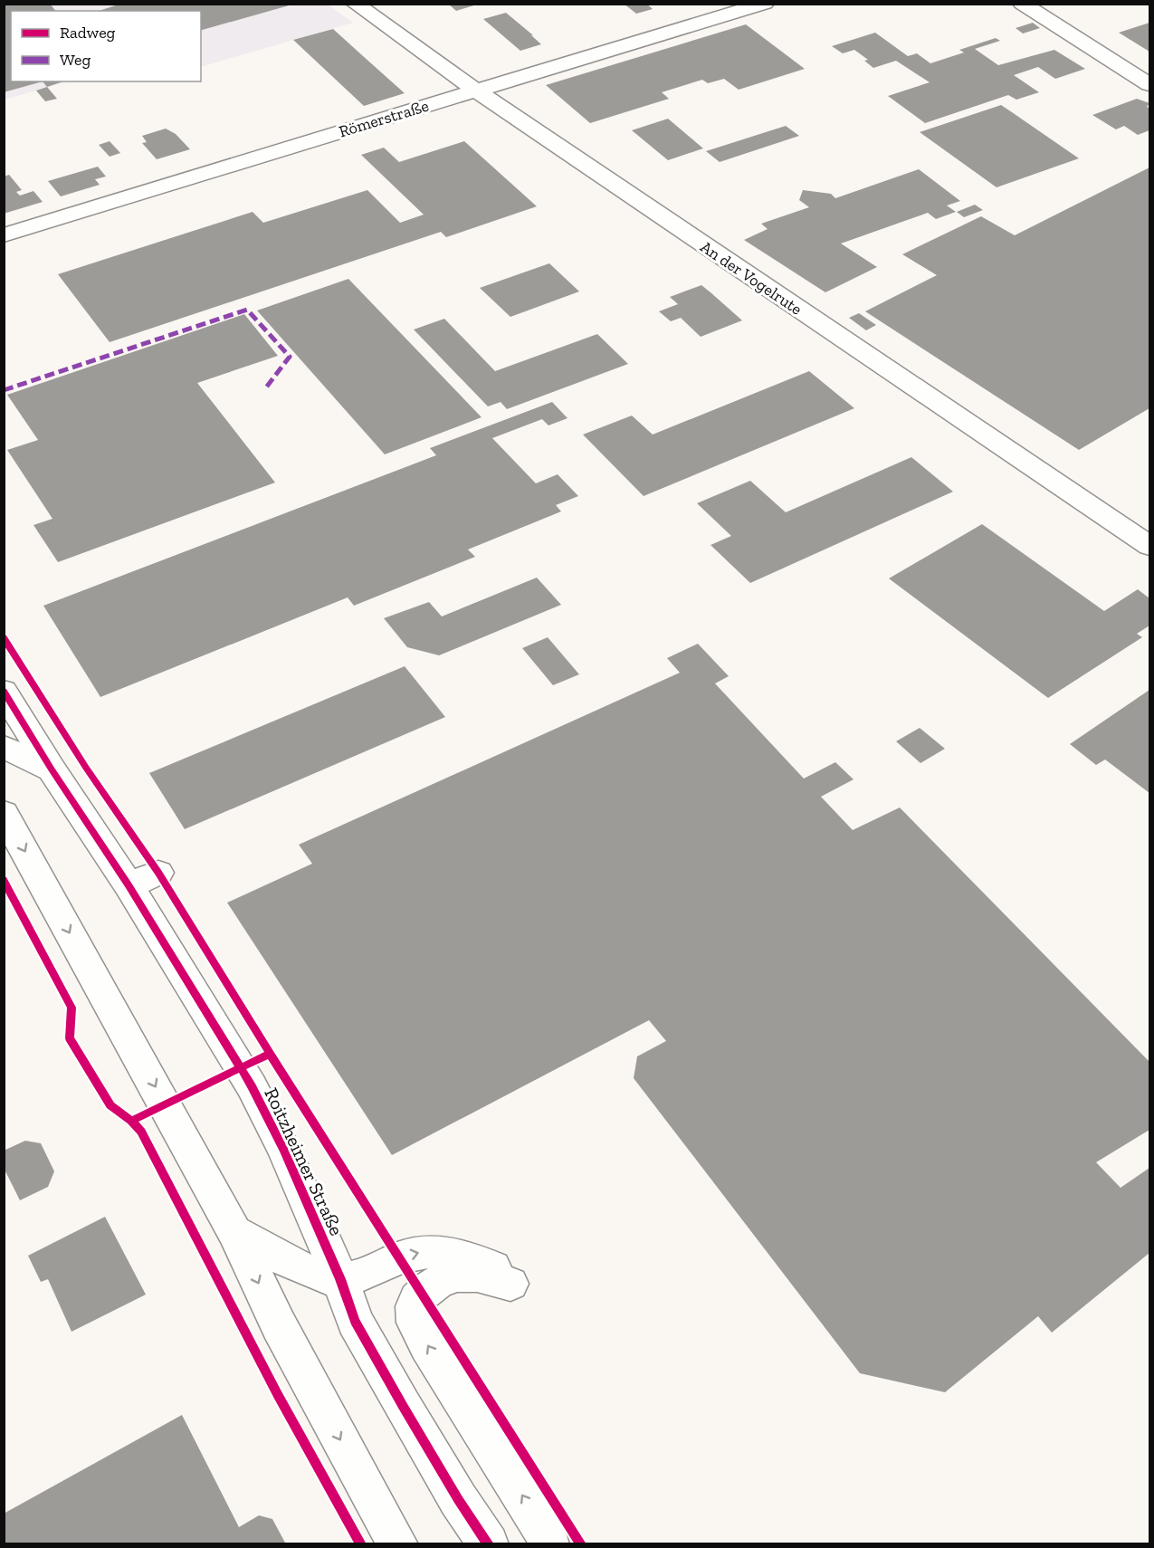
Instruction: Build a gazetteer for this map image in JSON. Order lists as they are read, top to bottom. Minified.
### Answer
{"streets":{"street":["Römerstraße","An der Vogelrute","Roitzheimer Straße"]},"crossings":[["Römerstraße","An der Vogelrute"]],"legend":["Radweg","Weg"]}
